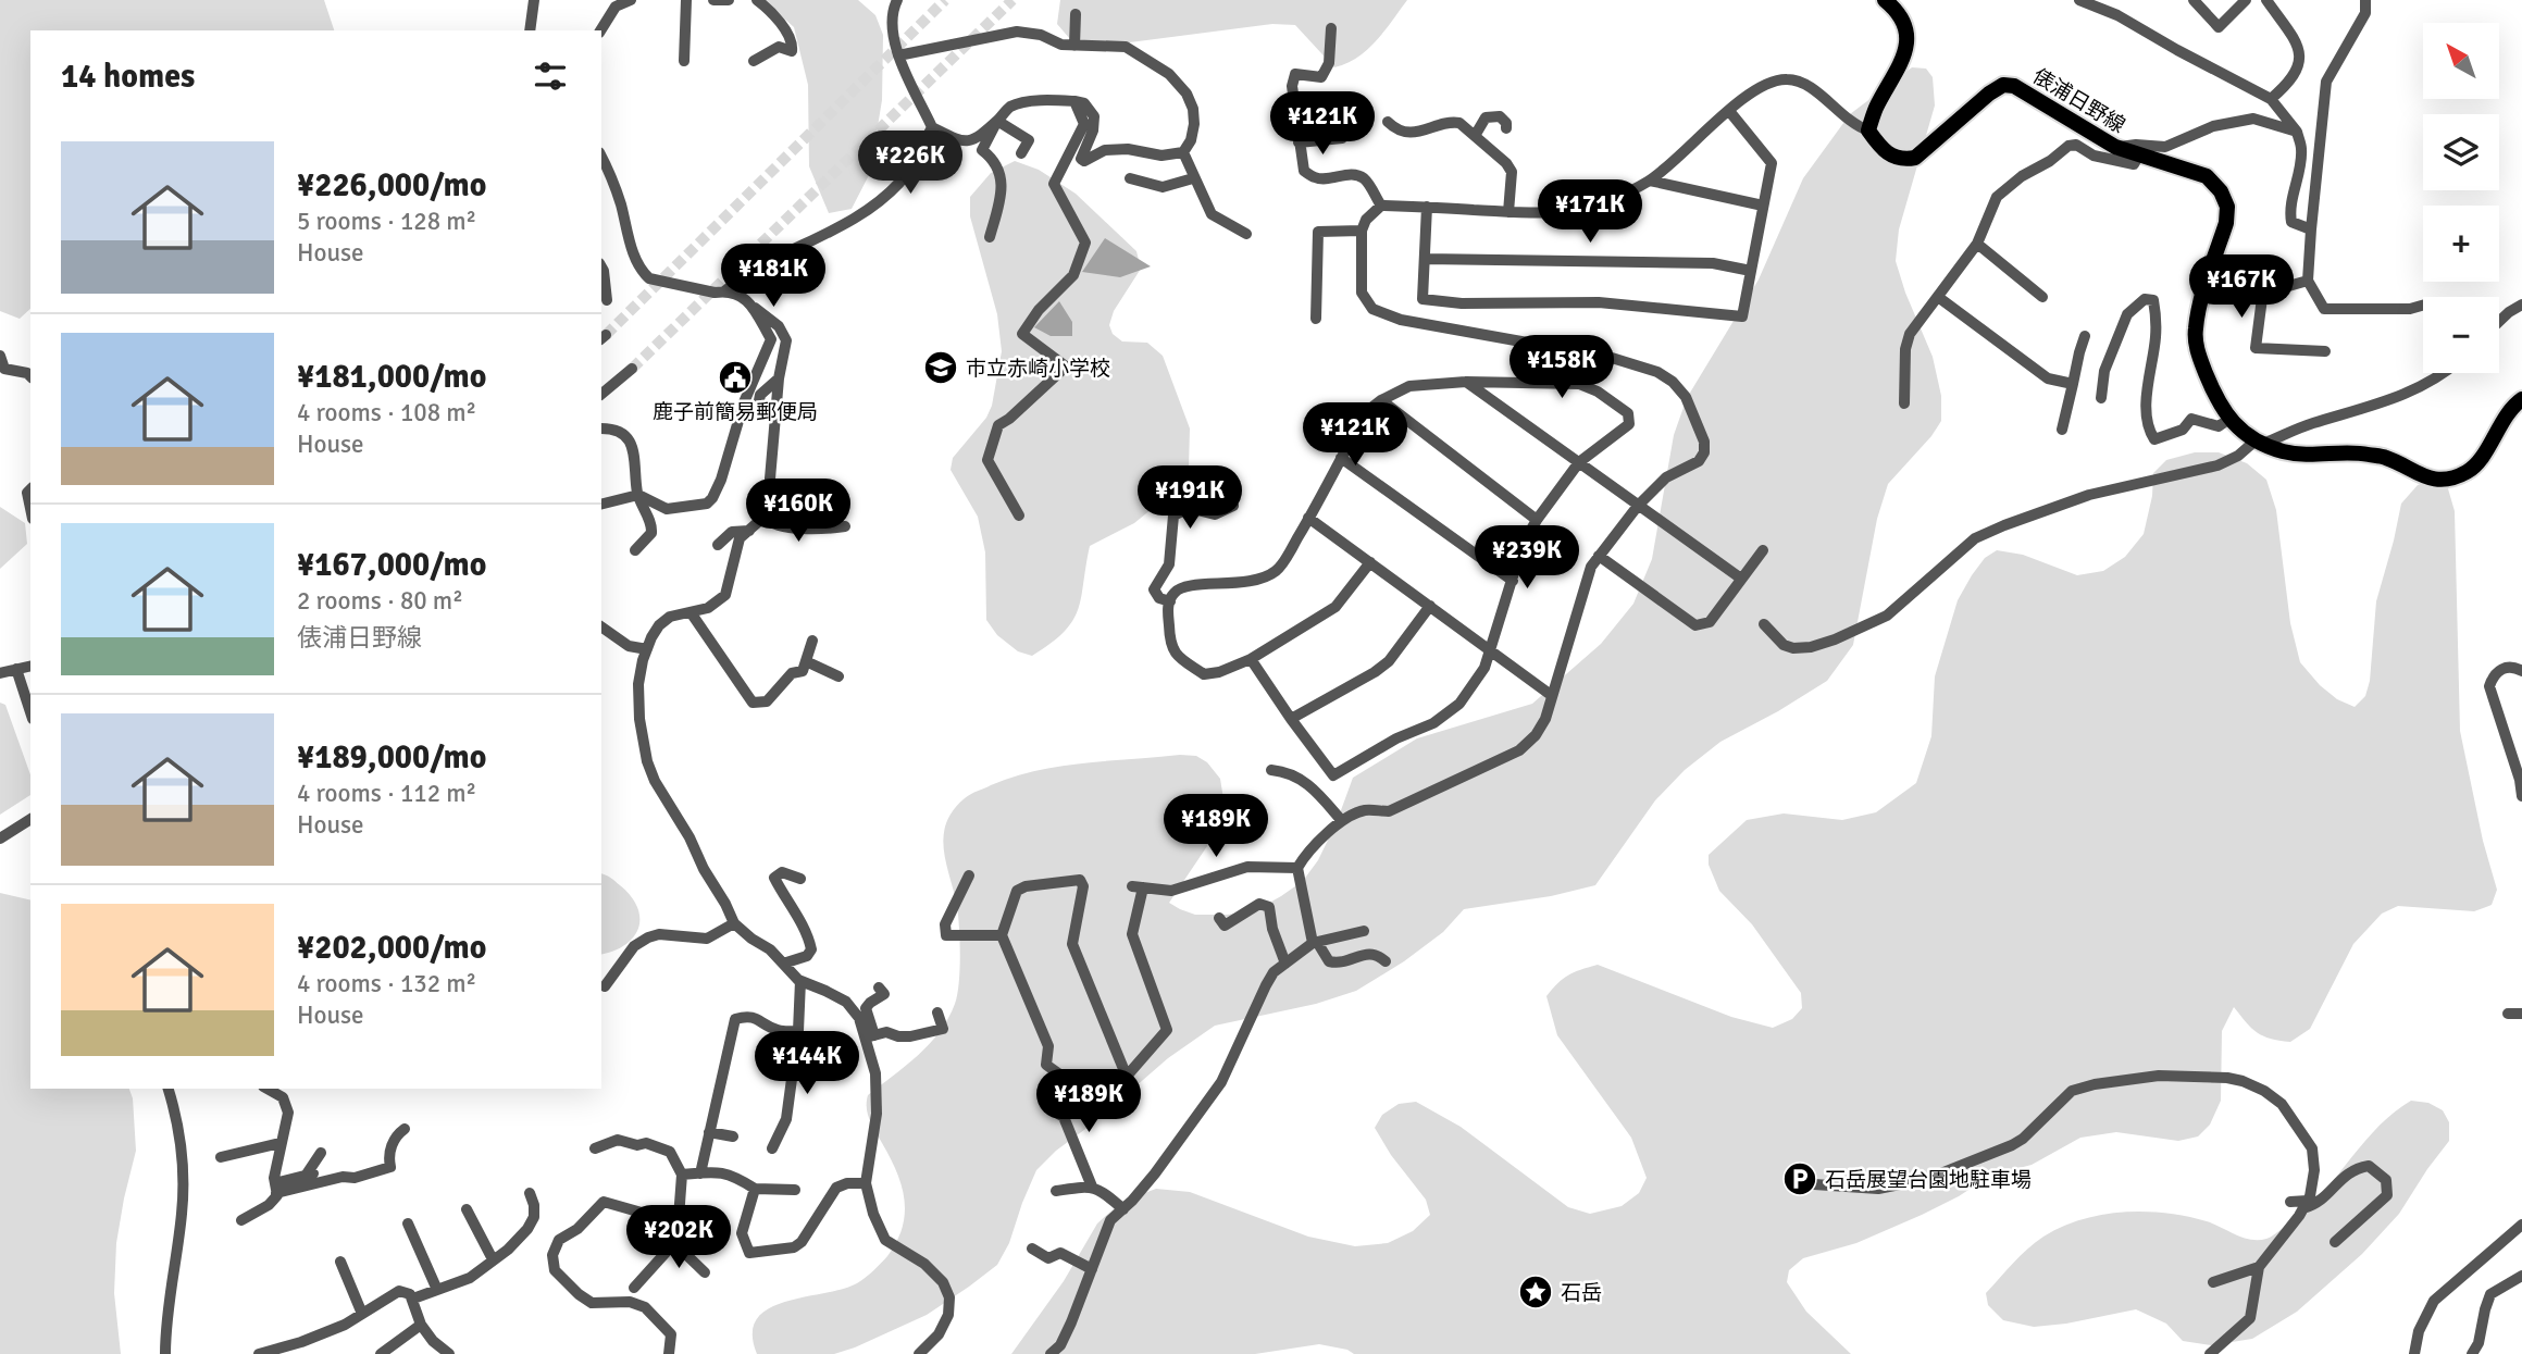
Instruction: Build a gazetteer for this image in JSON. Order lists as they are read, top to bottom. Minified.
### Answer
{"streets":{"main road":["俵浦日野線"]},"places":{"school or university":["市立赤崎小学校"],"public building":["鹿子前簡易郵便局"],"parking":["石岳展望台園地駐車場"],"place":["石岳"]},"north":"top left","page":{"map_buttons":["+","−"],"heading":"14 homes","price":["¥121K","¥226K","¥171K","¥181K","¥167K","¥158K","¥121K","¥191K","¥160K","¥239K","¥189K","¥144K","¥189K","¥202K"],"list":[{"name":"¥226,000/mo","note":"5 rooms · 128 m² · House"},{"name":"¥181,000/mo","note":"4 rooms · 108 m² · House"},{"name":"¥167,000/mo","note":"2 rooms · 80 m² · 俵浦日野線"},{"name":"¥189,000/mo","note":"4 rooms · 112 m² · House"},{"name":"¥202,000/mo","note":"4 rooms · 132 m² · House"}]}}
